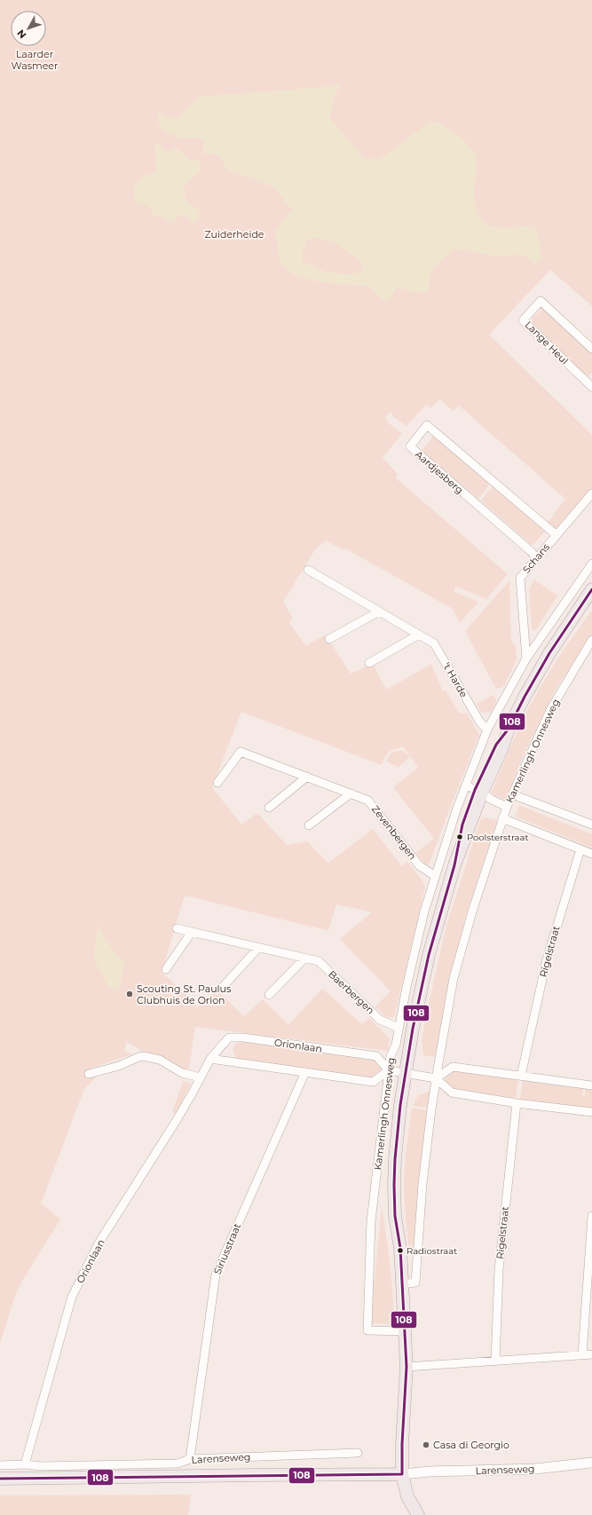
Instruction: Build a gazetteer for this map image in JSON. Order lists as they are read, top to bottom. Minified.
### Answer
{"streets":{"main road":["Kamerlingh Onnesweg","Larenseweg"],"street":["Lange Heul","Aardjesberg","Schans","'t Harde","Zevenbergen","Rigelstraat","Baerbergen","Orionlaan","Siriusstraat"]},"crossings":[["Aardjesberg","Schans"],["Schans","Kamerlingh Onnesweg"],["'t Harde","Kamerlingh Onnesweg"],["Kamerlingh Onnesweg","Zevenbergen"],["Kamerlingh Onnesweg","Baerbergen"],["Kamerlingh Onnesweg","Orionlaan"],["Kamerlingh Onnesweg","Larenseweg"],["Orionlaan","Larenseweg"],["Siriusstraat","Larenseweg"]],"parks":["Laarder Wasmeer","Zuiderheide"],"places":["Poolsterstraat","Scouting St. Paulus Clubhuis de Orion","Radiostraat","Casa di Georgio"],"lines":["transit line 108"],"north":"bottom left"}
